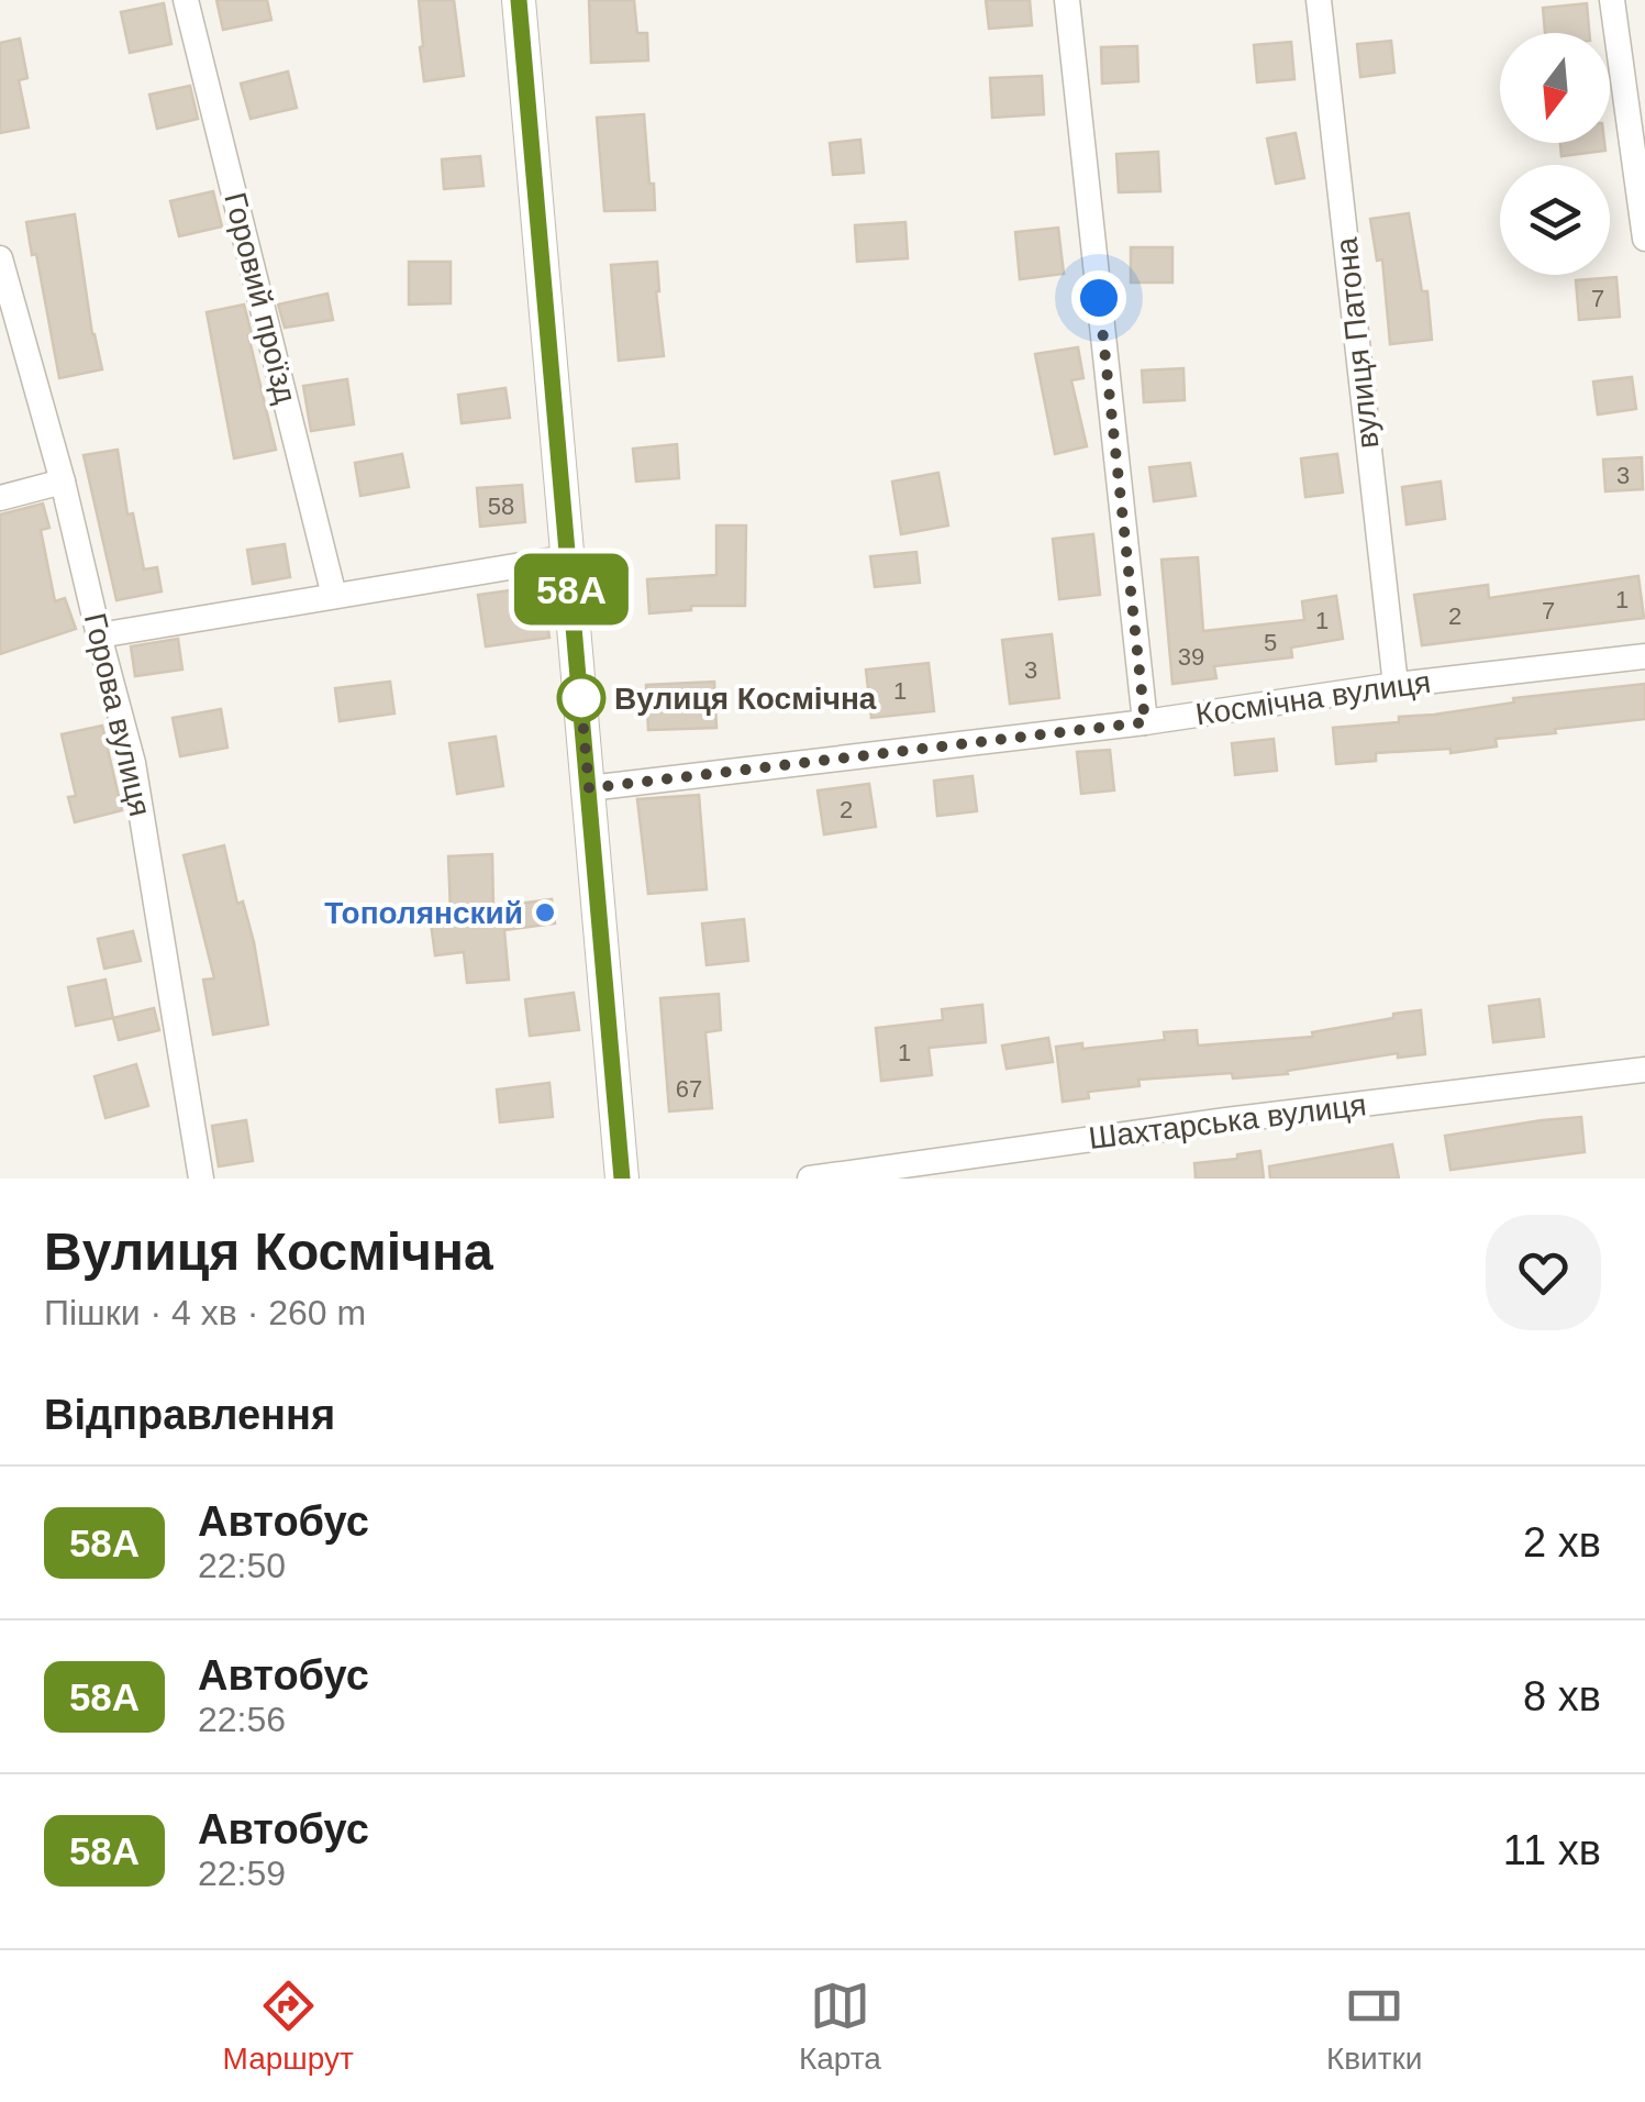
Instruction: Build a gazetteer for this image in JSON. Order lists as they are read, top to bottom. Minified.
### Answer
{"streets":{"street":["Горовий проїзд","вулиця Патона","Космічна вулиця","Горова вулиця","Шахтарська вулиця"]},"crossings":[["вулиця Патона","Космічна вулиця"]],"places":["Вулиця Космічна","Тополянский"],"lines":["bus line 58А"],"house_numbers":["7","3","58","1","7","2","1","5","39","3","1","2","1","67"],"north":"bottom","page":{"on_map":"58А","heading":[["Вулиця Космічна","Пішки · 4 хв · 260 m"],"Відправлення"],"list":[{"mark":"58А","name":"Автобус","note":"22:50","value":"2 хв"},{"mark":"58А","name":"Автобус","note":"22:56","value":"8 хв"},{"mark":"58А","name":"Автобус","note":"22:59","value":"11 хв"}],"tabs":["Маршрут","Карта","Квитки"]}}
